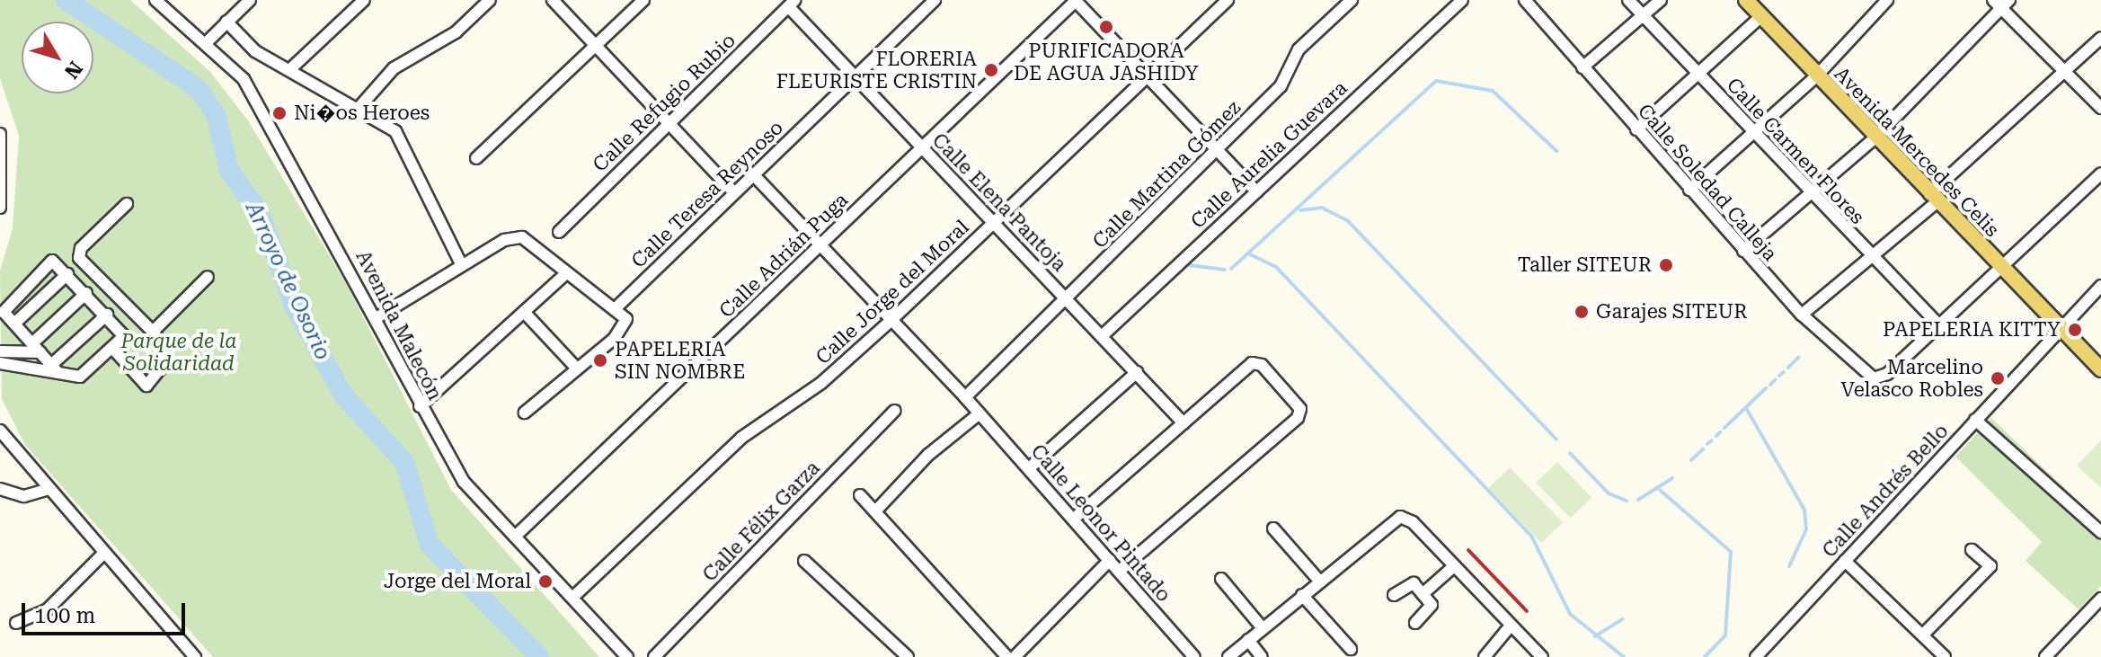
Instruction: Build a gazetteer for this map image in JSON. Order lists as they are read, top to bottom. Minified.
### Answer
{"streets":{"main road":["Avenida Mercedes Celis"],"street":["Calle Refugio Rubio","Calle Carmen Flores","Calle Aurelia Guevara","Calle Martina Gómez","Calle Soledad Calleja","Calle Teresa Reynoso","Calle Elena Pantoja","Calle Adrián Puga","Calle Jorge del Moral","Avenida Malecón","Calle Andrés Bello","Calle Félix Garza","Calle Leonor Pintado"]},"crossings":[["Calle Refugio Rubio","Calle Elena Pantoja"],["Calle Carmen Flores","Calle Soledad Calleja"],["Avenida Mercedes Celis","Calle Andrés Bello"],["Calle Aurelia Guevara","Calle Elena Pantoja"],["Calle Martina Gómez","Calle Elena Pantoja"],["Calle Martina Gómez","Calle Leonor Pintado"],["Calle Teresa Reynoso","Calle Elena Pantoja"],["Calle Teresa Reynoso","Calle Leonor Pintado"],["Calle Elena Pantoja","Calle Adrián Puga"],["Calle Elena Pantoja","Calle Jorge del Moral"],["Calle Adrián Puga","Avenida Malecón"],["Calle Adrián Puga","Calle Leonor Pintado"],["Calle Jorge del Moral","Avenida Malecón"],["Calle Jorge del Moral","Calle Leonor Pintado"]],"water":["Arroyo de Osorio"],"parks":["Parque de la Solidaridad"],"places":["PURIFICADORA DE AGUA JASHIDY","FLORERIA FLEURISTE CRISTIN","Ni�os Heroes","Taller SITEUR","Garajes SITEUR","PAPELERIA KITTY","PAPELERIA SIN NOMBRE","Marcelino Velasco Robles","Jorge del Moral"],"scale_bar":"100 m","north":"bottom right"}
